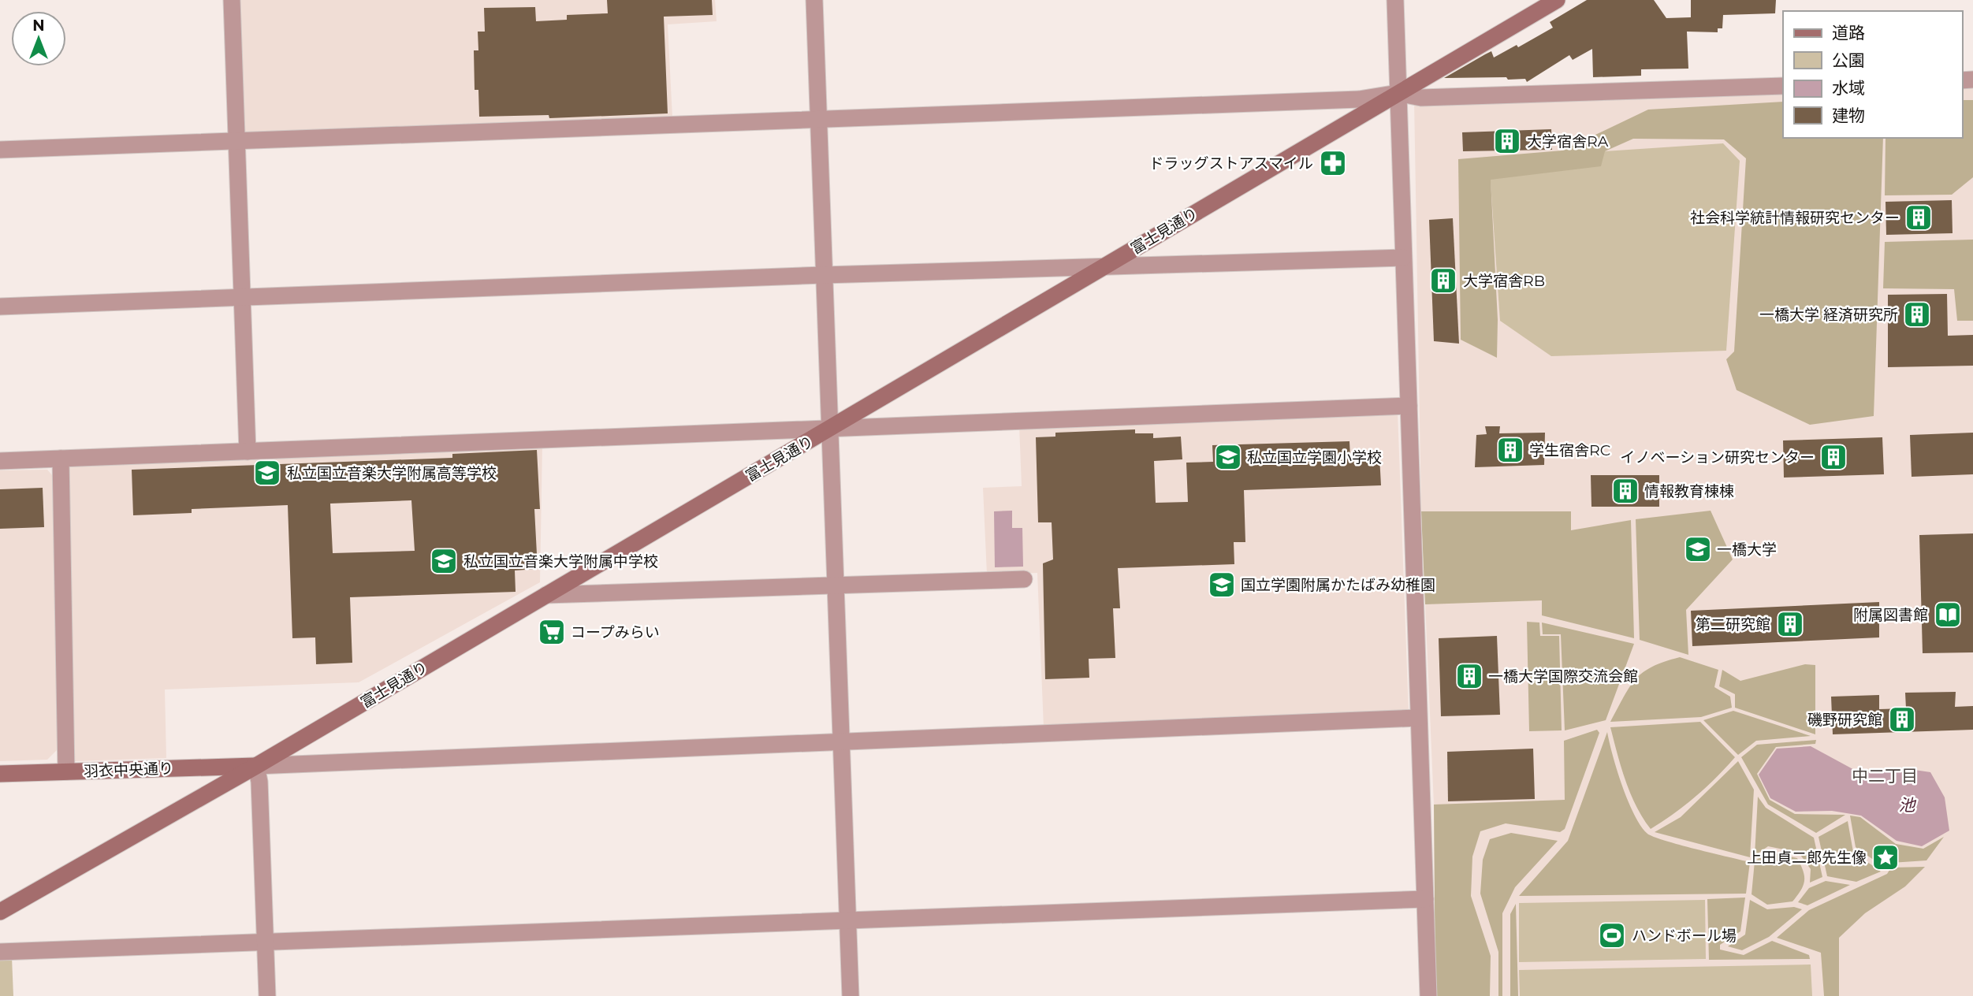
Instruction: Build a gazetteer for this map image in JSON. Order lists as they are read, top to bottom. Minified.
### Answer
{"streets":{"street":["富士見通り","羽衣中央通り"]},"crossings":[["富士見通り","羽衣中央通り"]],"districts":["中二丁目"],"water":["池"],"places":{"building":["大学宿舎RA","社会科学統計情報研究センター","大学宿舎RB","一橋大学 経済研究所","学生宿舎RC","イノベーション研究センター","情報教育棟棟","第二研究館","一橋大学国際交流会館","磯野研究館"],"pharmacy":["ドラッグストアスマイル"],"school or university":["私立国立学園小学校","私立国立音楽大学附属高等学校","一橋大学","私立国立音楽大学附属中学校","国立学園附属かたばみ幼稚園"],"library":["附属図書館"],"supermarket":["コープみらい"],"place":["上田貞二郎先生像"],"sports":["ハンドボール場"]},"legend":["道路","公園","水域","建物"],"north":"top"}
